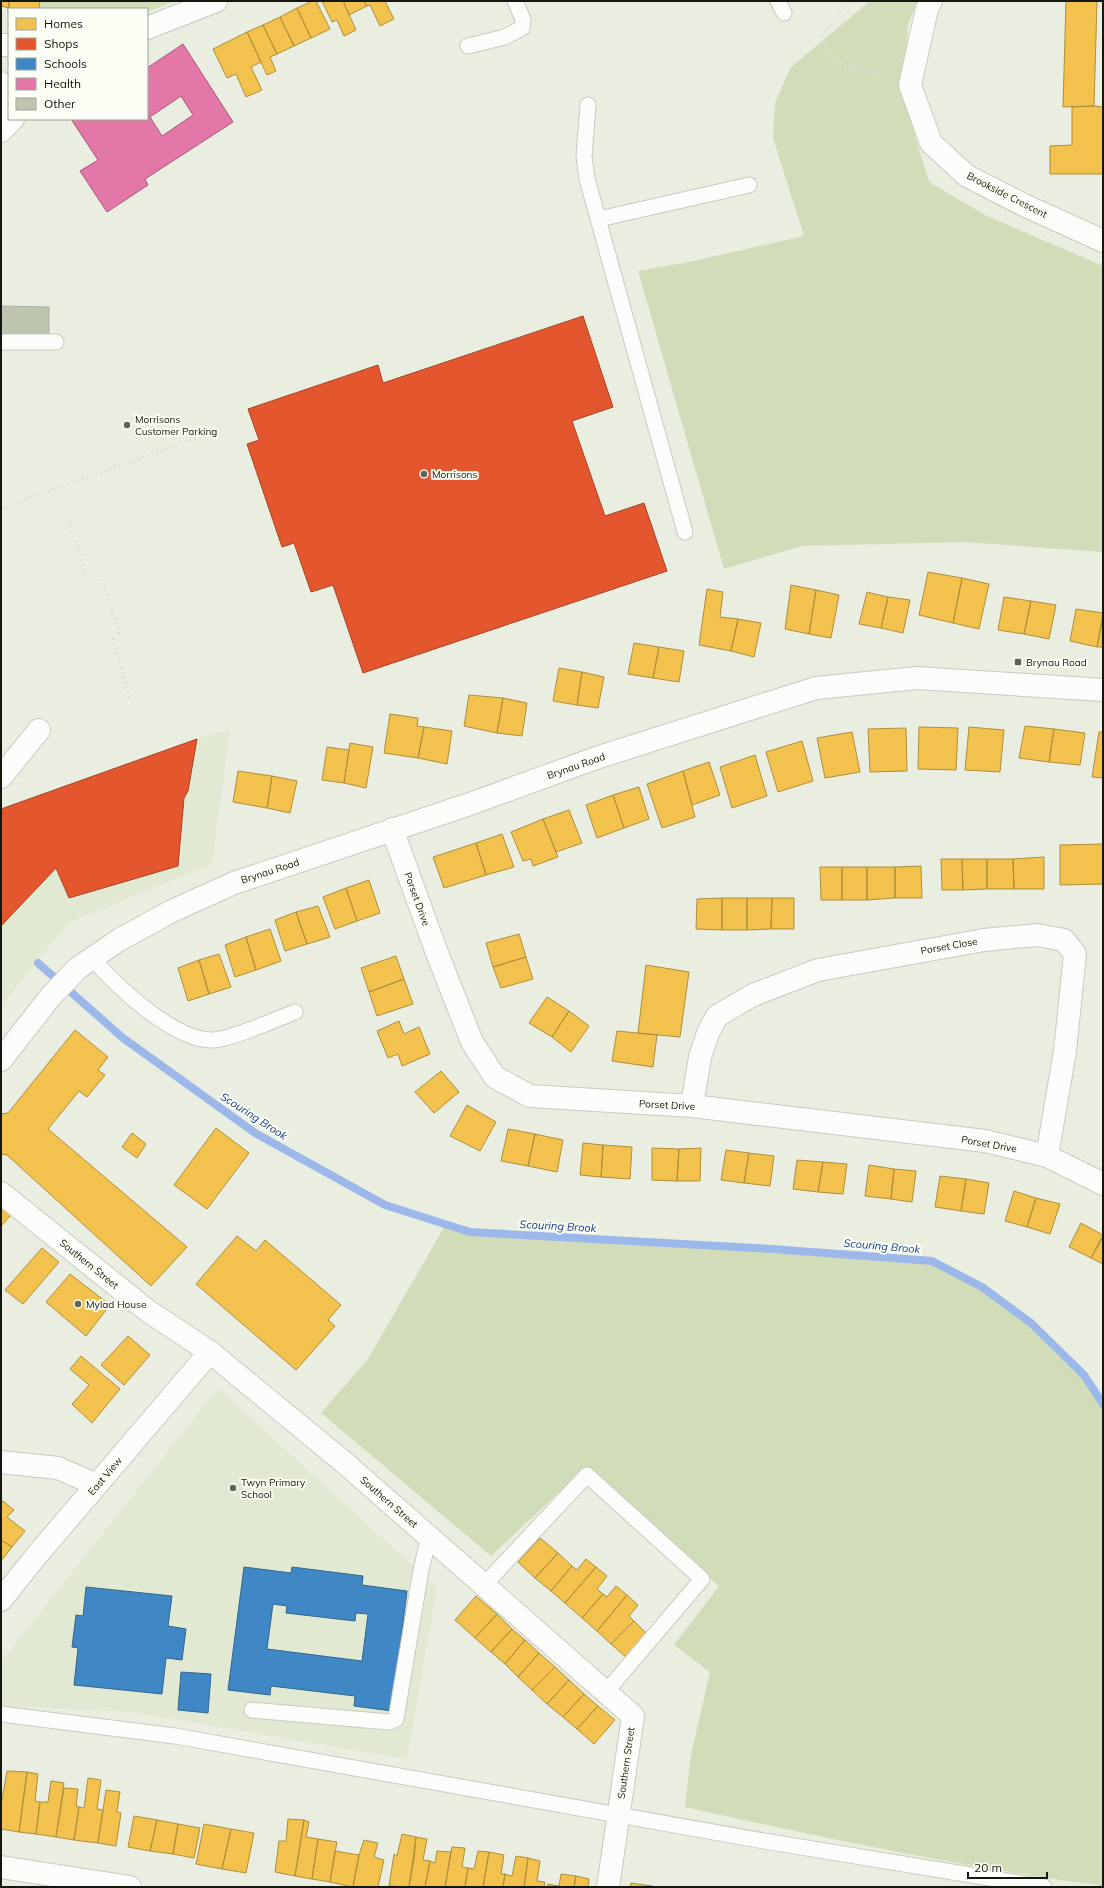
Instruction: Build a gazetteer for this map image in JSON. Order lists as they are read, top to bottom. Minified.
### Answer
{"streets":{"street":["Brookside Crescent","Brynau Road","Porset Drive","Porset Close","Southern Street","East View"]},"crossings":[["Brynau Road","Porset Drive"],["Porset Drive","Porset Close"],["Southern Street","East View"]],"water":["Scouring Brook"],"places":{"other":["Morrisons Customer Parking","Morrisons","Mylad House","Twyn Primary School"],"transit":["Brynau Road"]},"legend":["Homes","Shops","Schools","Health","Other"],"scale_bar":"20 m"}
